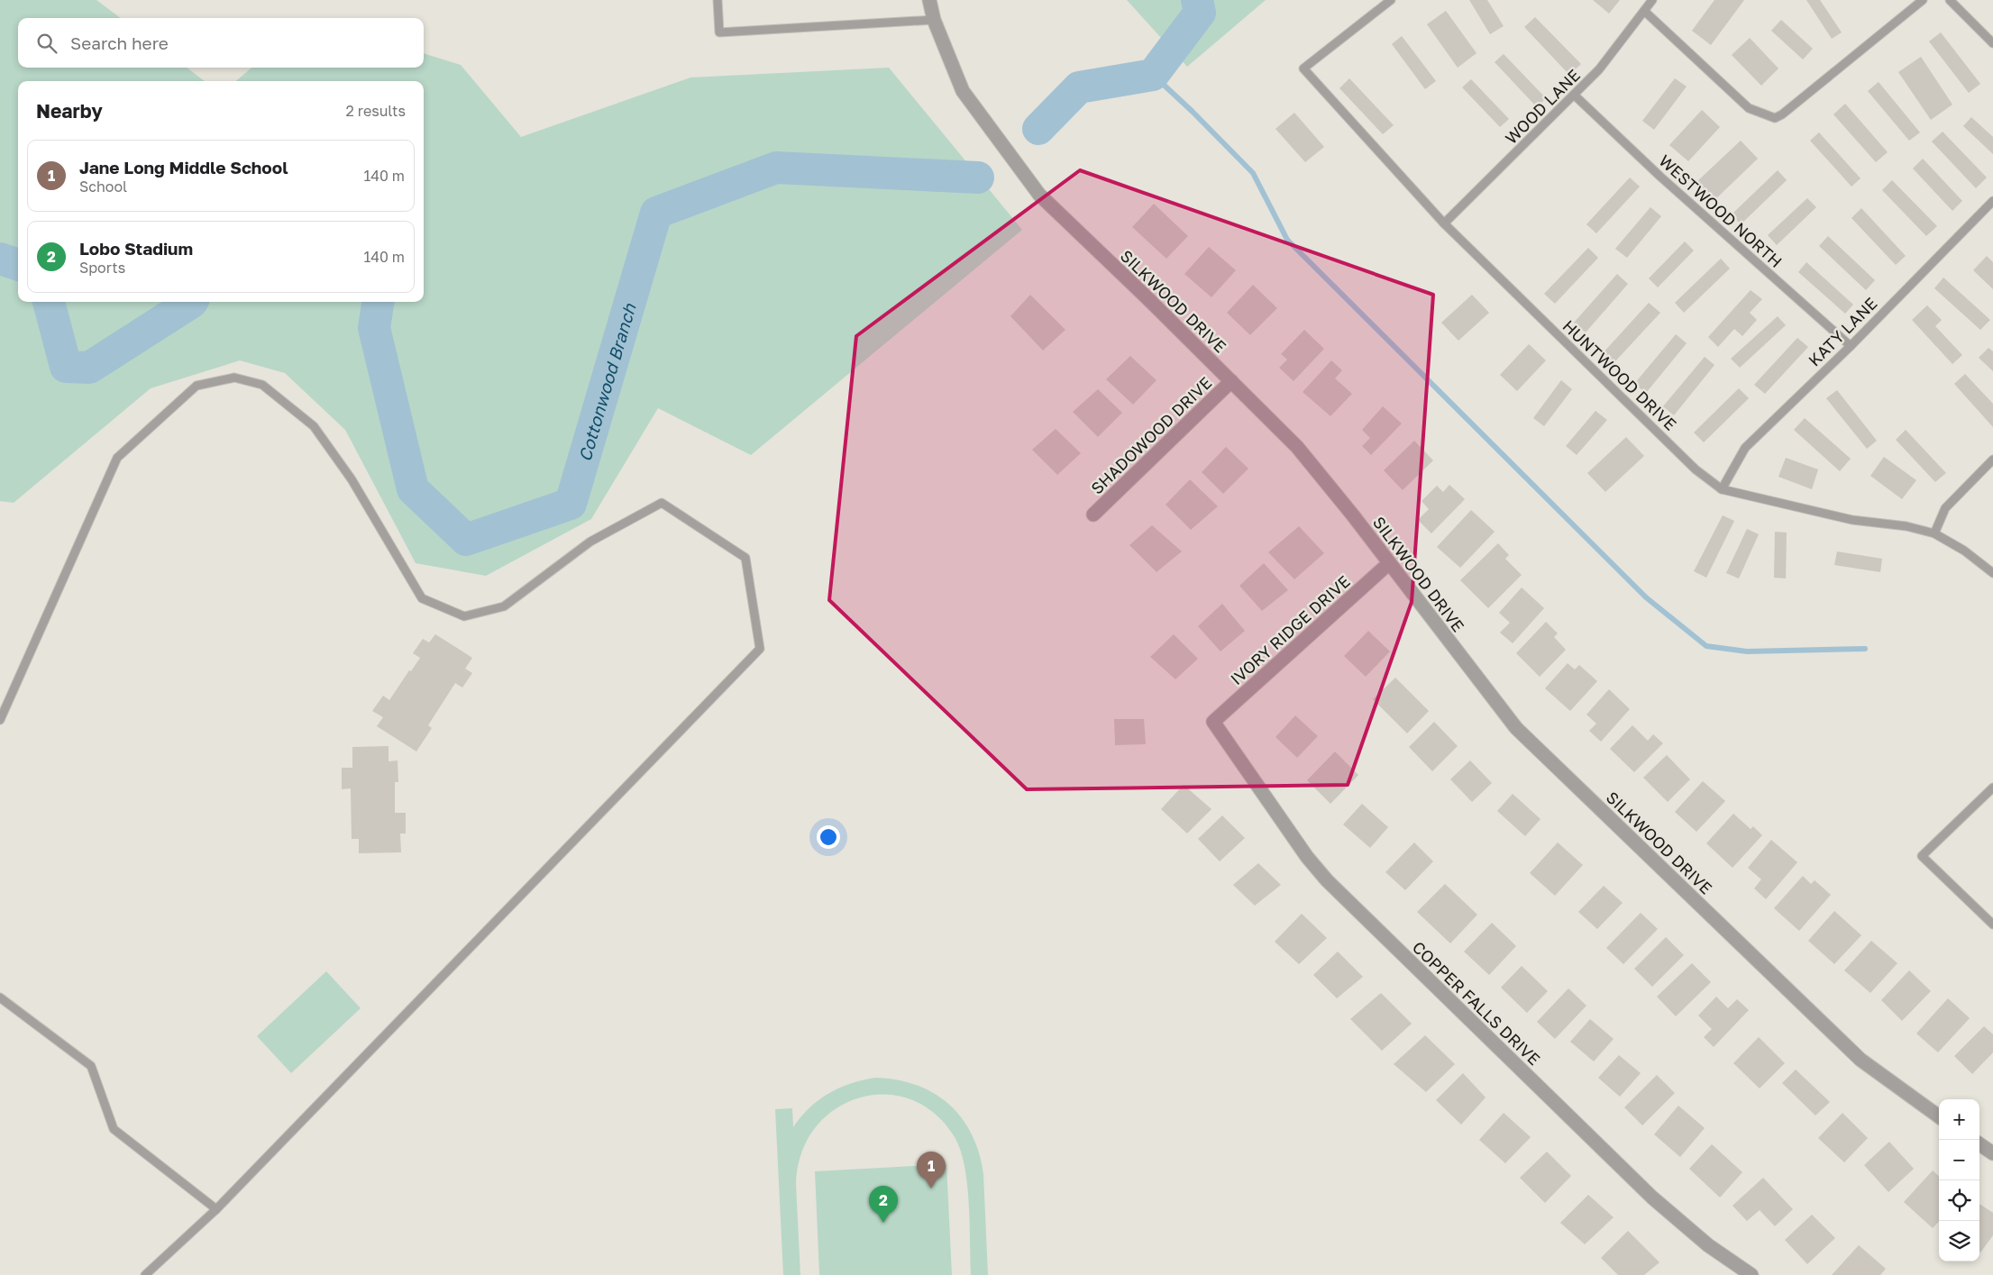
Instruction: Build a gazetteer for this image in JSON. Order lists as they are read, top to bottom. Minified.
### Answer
{"streets":{"street":["SILKWOOD DRIVE","SHADOWOOD DRIVE","IVORY RIDGE DRIVE","COPPER FALLS DRIVE"],"lane":["WOOD LANE","WESTWOOD NORTH","KATY LANE","HUNTWOOD DRIVE"]},"crossings":[["WOOD LANE","WESTWOOD NORTH"],["WOOD LANE","HUNTWOOD DRIVE"],["WESTWOOD NORTH","KATY LANE"],["SILKWOOD DRIVE","SHADOWOOD DRIVE"],["SILKWOOD DRIVE","IVORY RIDGE DRIVE"],["KATY LANE","HUNTWOOD DRIVE"],["IVORY RIDGE DRIVE","COPPER FALLS DRIVE"]],"water":["Cottonwood Branch"],"page":{"search":"Search here","heading":["Nearby","2 results"],"list":[{"mark":"1","name":"Jane Long Middle School","note":"School","value":"140 m"},{"mark":"2","name":"Lobo Stadium","note":"Sports","value":"140 m"}],"map_buttons":["+","−"],"pins":["1","2"]}}
